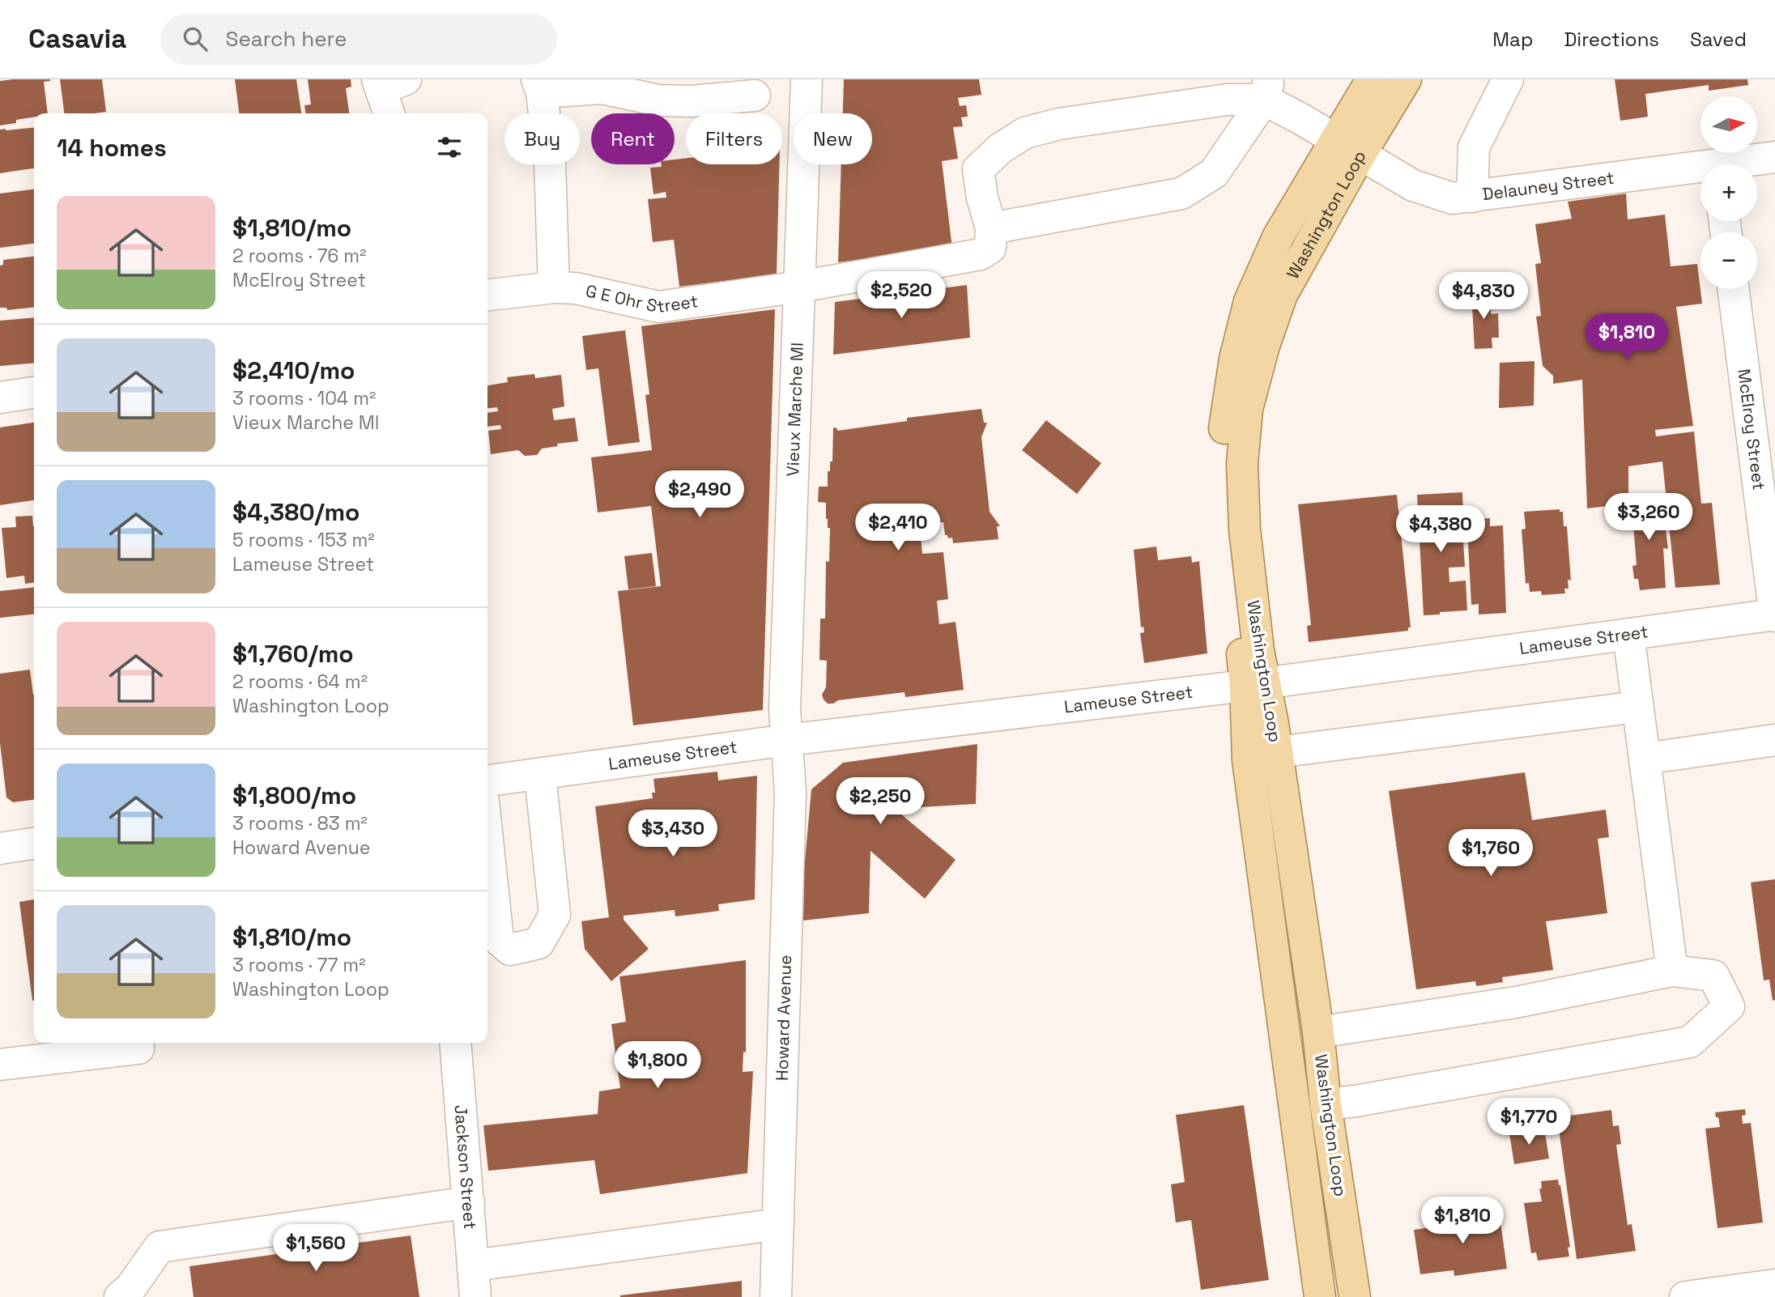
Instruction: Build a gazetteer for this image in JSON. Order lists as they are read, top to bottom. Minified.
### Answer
{"streets":{"main road":["Washington Loop"],"street":["Delauney Street","G E Ohr Street","Vieux Marche Ml","McElroy Street","Lameuse Street","Howard Avenue","Jackson Street"]},"crossings":[["Delauney Street","Washington Loop"],["Washington Loop","Lameuse Street"],["G E Ohr Street","Vieux Marche Ml"],["Vieux Marche Ml","Lameuse Street"],["Vieux Marche Ml","Howard Avenue"],["McElroy Street","Lameuse Street"],["Lameuse Street","Howard Avenue"]],"north":"right","page":{"header":"Casavia","search":"Search here","nav":["Map","Directions","Saved"],"map_buttons":["+","−"],"chip":["Buy","Rent","Filters","New"],"heading":"14 homes","list":[{"name":"$1,810/mo","note":"2 rooms · 76 m² · McElroy Street"},{"name":"$2,410/mo","note":"3 rooms · 104 m² · Vieux Marche Ml"},{"name":"$4,380/mo","note":"5 rooms · 153 m² · Lameuse Street"},{"name":"$1,760/mo","note":"2 rooms · 64 m² · Washington Loop"},{"name":"$1,800/mo","note":"3 rooms · 83 m² · Howard Avenue"},{"name":"$1,810/mo","note":"3 rooms · 77 m² · Washington Loop"}],"price":["$2,520","$4,830","$1,810","$2,490","$3,260","$2,410","$4,380","$2,250","$3,430","$1,760","$1,800","$1,770","$1,810","$1,560"]}}
